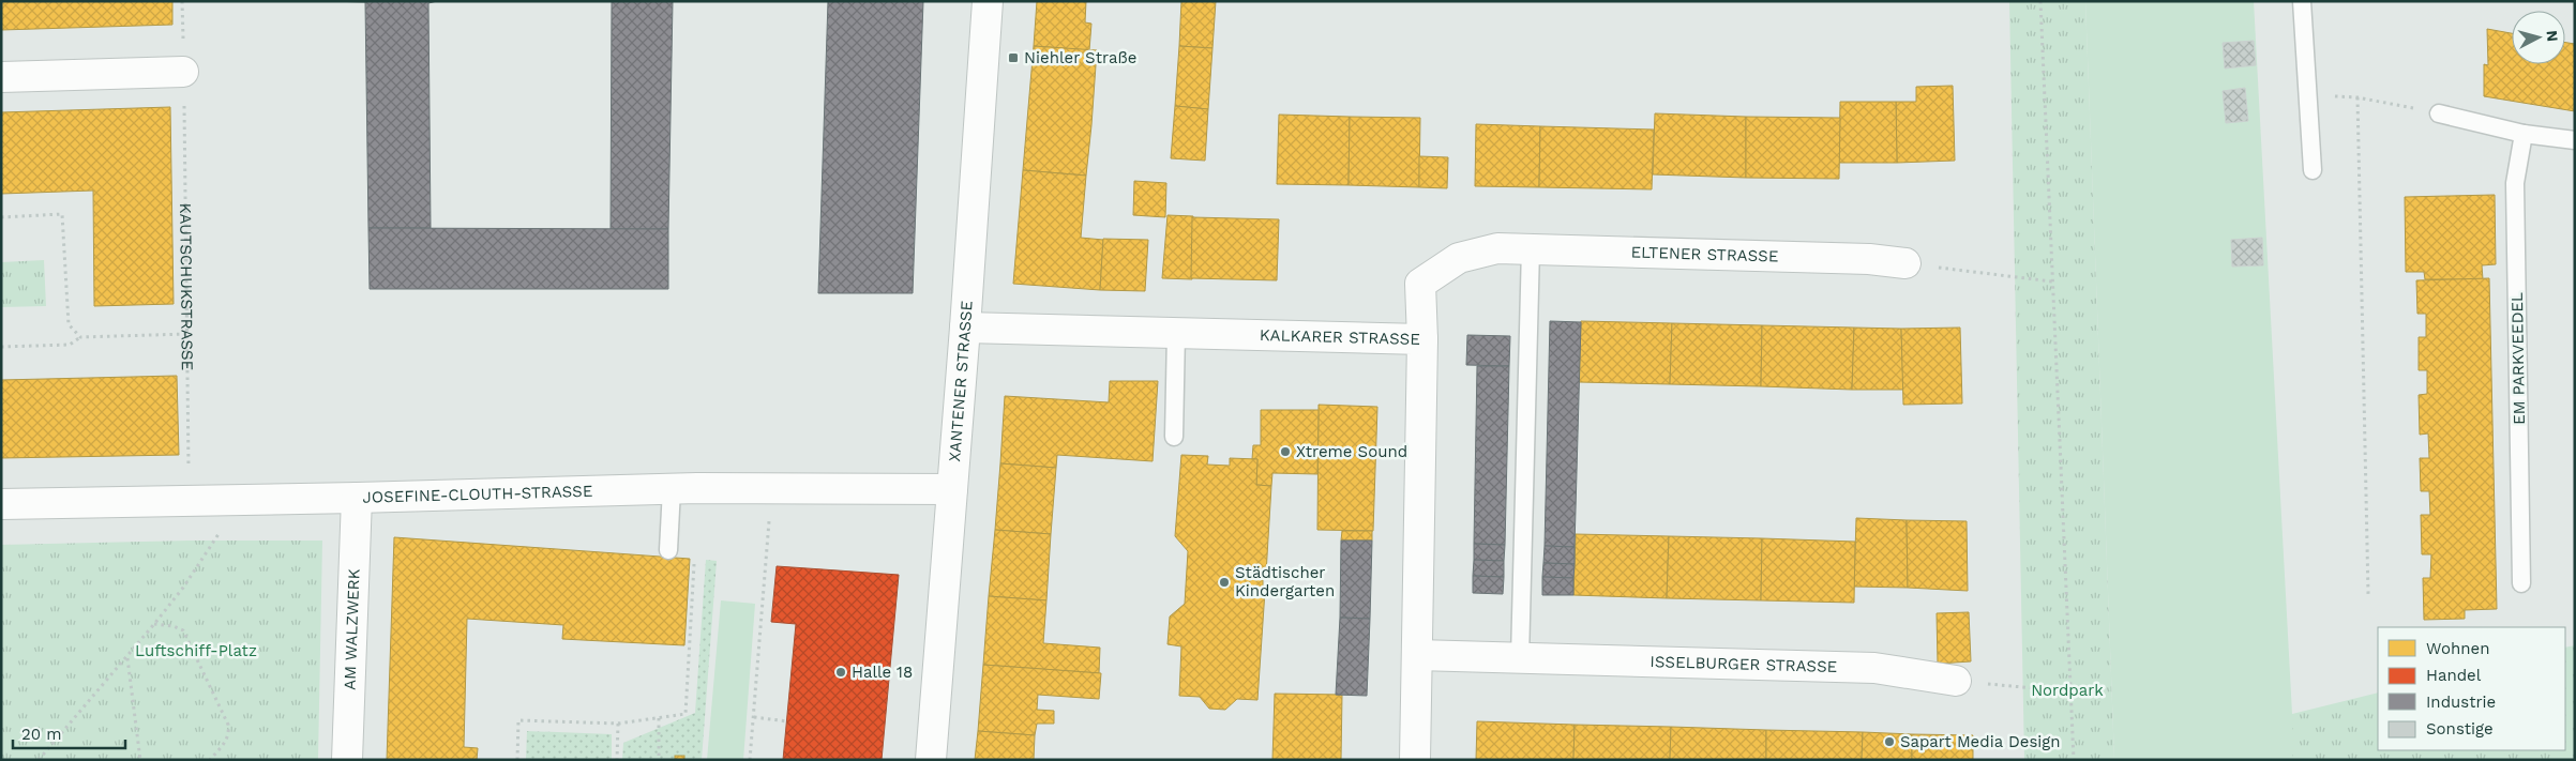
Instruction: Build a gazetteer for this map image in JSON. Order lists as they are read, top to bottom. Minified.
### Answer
{"streets":{"street":["ELTENER STRASSE","KALKARER STRASSE","XANTENER STRASSE","JOSEFINE-CLOUTH-STRASSE","AM WALZWERK","ISSELBURGER STRASSE"],"lane":["EM PARKVEEDEL"],"path":["KAUTSCHUKSTRASSE"]},"crossings":[["ELTENER STRASSE","KALKARER STRASSE"],["KAUTSCHUKSTRASSE","JOSEFINE-CLOUTH-STRASSE"],["KALKARER STRASSE","XANTENER STRASSE"],["KALKARER STRASSE","ISSELBURGER STRASSE"],["XANTENER STRASSE","JOSEFINE-CLOUTH-STRASSE"],["JOSEFINE-CLOUTH-STRASSE","AM WALZWERK"]],"parks":["Luftschiff-Platz","Nordpark"],"places":{"transit":["Niehler Straße"],"other":["Xtreme Sound","Städtischer Kindergarten","Halle 18","Sapart Media Design"]},"legend":["Wohnen","Handel","Industrie","Sonstige"],"scale_bar":"20 m","north":"right"}
